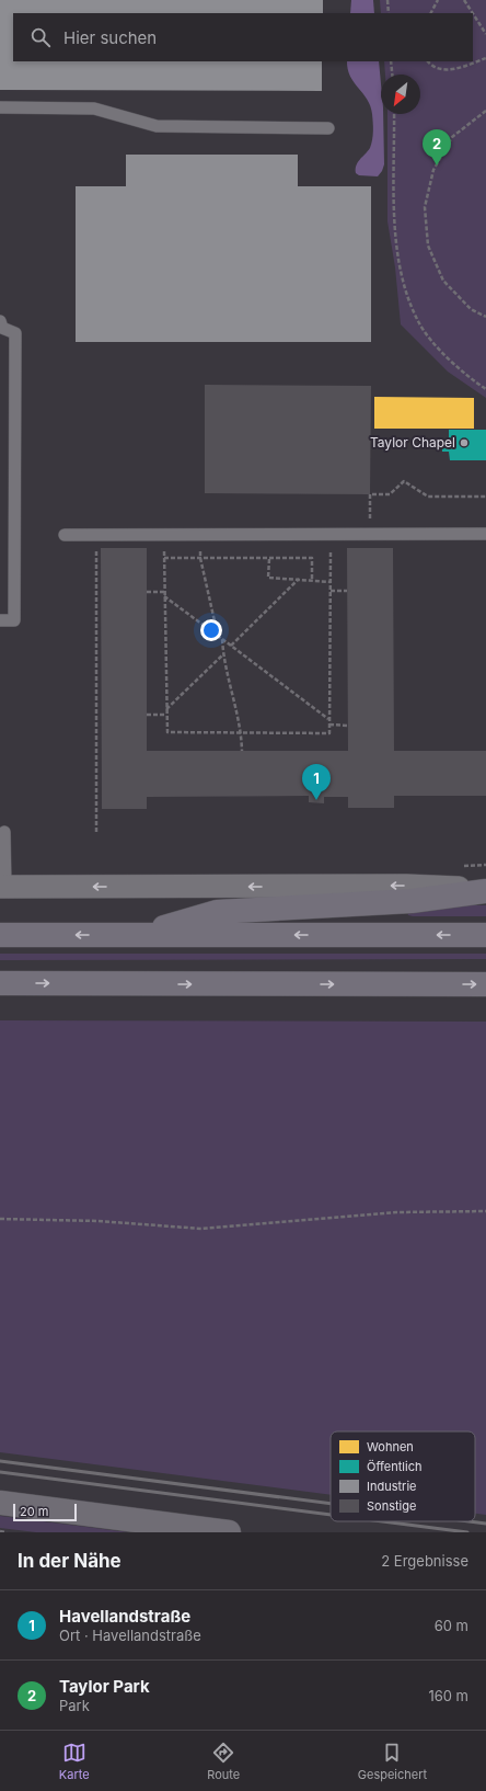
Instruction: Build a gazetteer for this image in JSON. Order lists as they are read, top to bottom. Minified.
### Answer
{"places":["Taylor Chapel"],"legend":["Wohnen","Öffentlich","Industrie","Sonstige"],"scale_bar":"20 m","north":"bottom left","page":{"search":"Hier suchen","pins":["2","1"],"scale":"20 m","heading":["In der Nähe","2 Ergebnisse"],"list":[{"mark":"1","name":"Havellandstraße","note":"Ort · Havellandstraße","value":"60 m"},{"mark":"2","name":"Taylor Park","note":"Park","value":"160 m"}],"nav":["Karte","Route","Gespeichert"]}}
